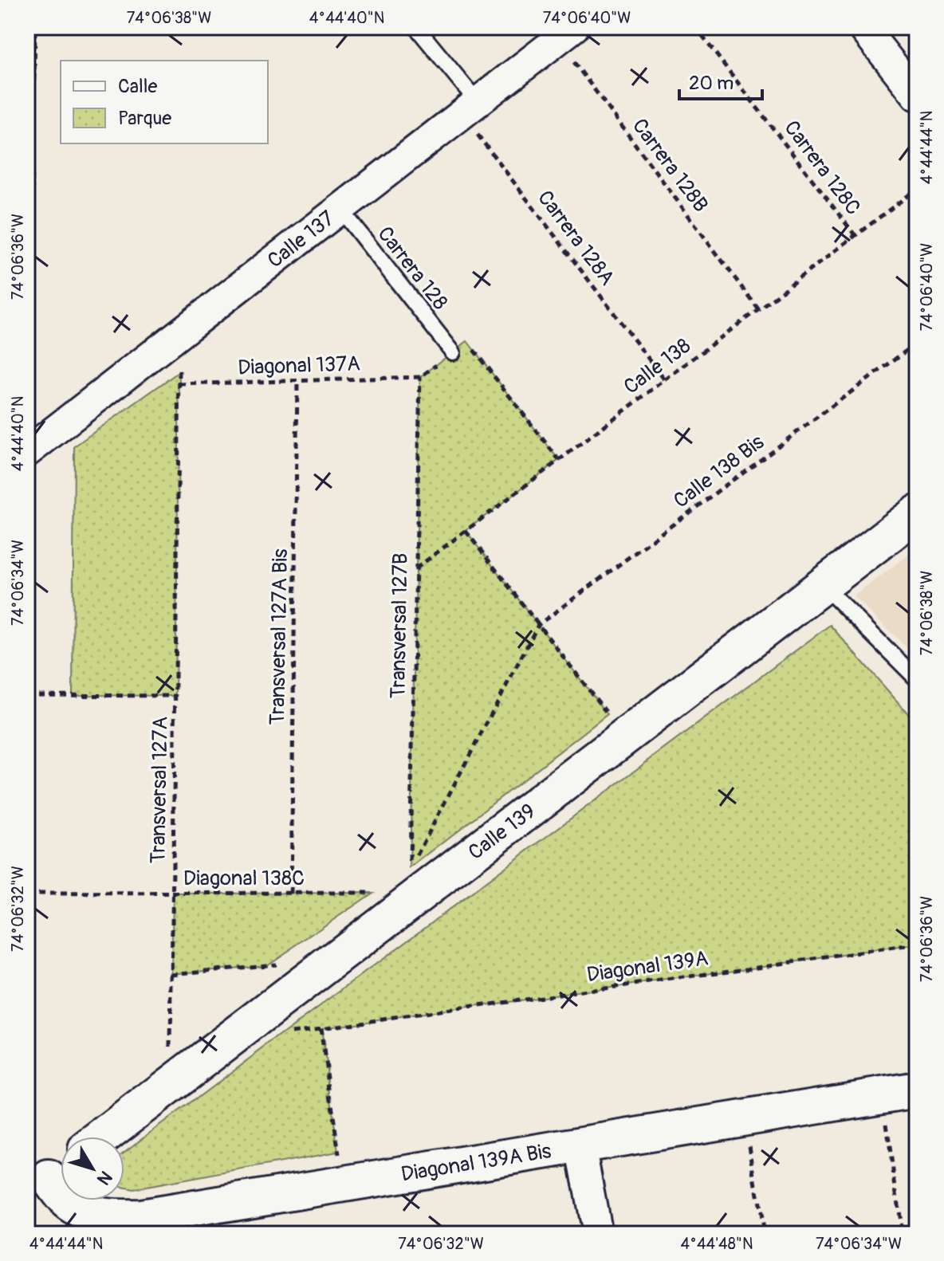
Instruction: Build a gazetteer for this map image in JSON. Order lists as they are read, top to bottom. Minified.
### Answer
{"streets":{"main road":["Calle 139","Diagonal 139A Bis"],"street":["Calle 137"],"lane":["Carrera 128"],"path":["Carrera 128B","Carrera 128C","Carrera 128A","Diagonal 137A","Calle 138","Calle 138 Bis","Transversal 127B","Transversal 127A Bis","Transversal 127A","Diagonal 138C","Diagonal 139A"]},"crossings":[["Carrera 128B","Calle 137"],["Carrera 128B","Calle 138"],["Carrera 128C","Calle 138"],["Carrera 128A","Calle 137"],["Carrera 128A","Calle 138"],["Calle 137","Carrera 128"],["Calle 137","Transversal 127A"],["Diagonal 137A","Transversal 127B"],["Diagonal 137A","Transversal 127A Bis"],["Diagonal 137A","Transversal 127A"],["Calle 138","Transversal 127B"],["Calle 138 Bis","Transversal 127B"],["Transversal 127A Bis","Diagonal 138C"],["Transversal 127A","Diagonal 138C"]],"legend":["Calle","Parque"],"scale_bar":"20 m","north":"bottom right","coordinates":["74°06'38\"W","4°44'40\"N","74°06'40\"W","4°44'44\"N","74°06'36\"W","74°06'34\"W","74°06'32\"W","4°44'48\"N"]}
